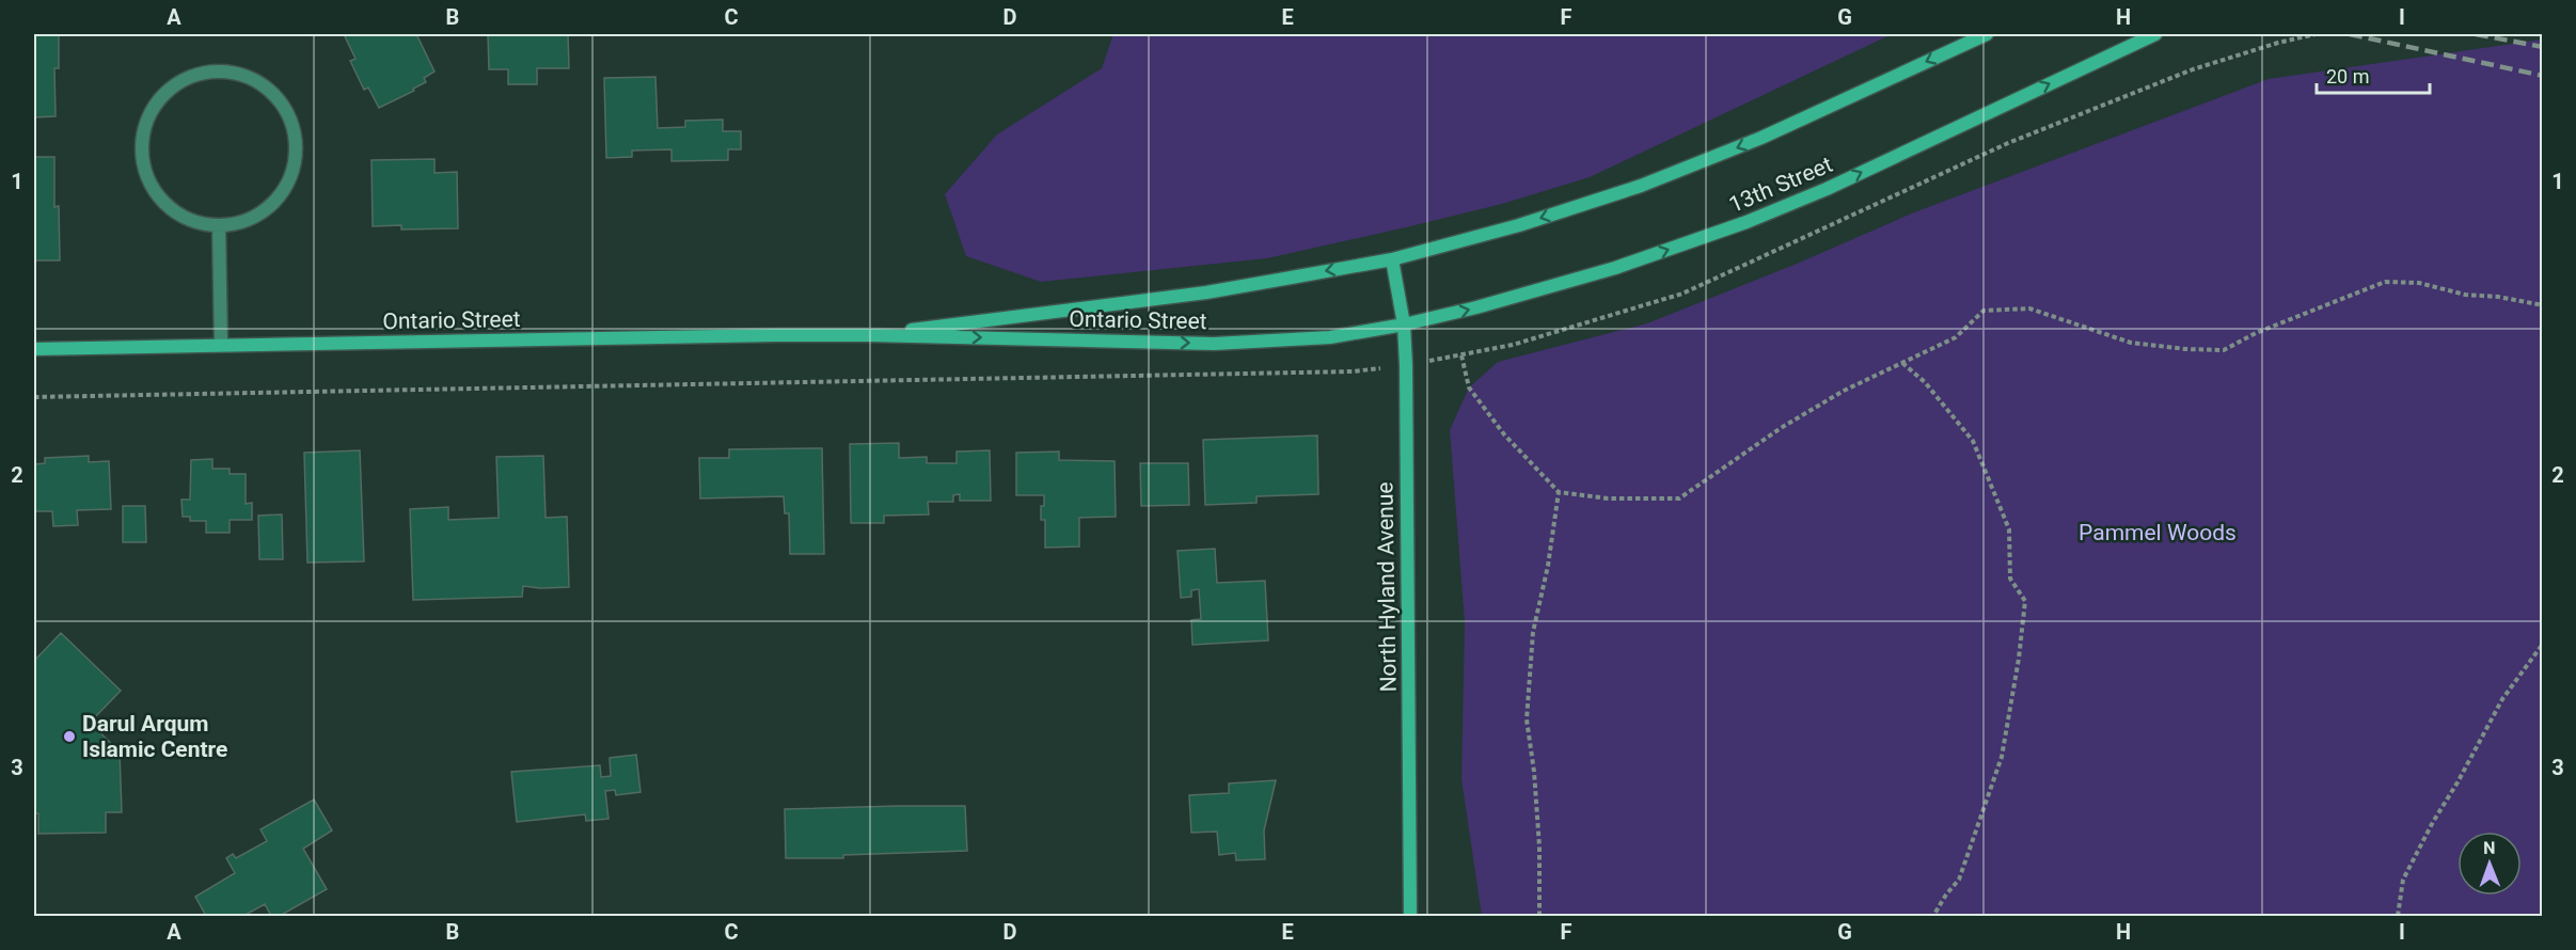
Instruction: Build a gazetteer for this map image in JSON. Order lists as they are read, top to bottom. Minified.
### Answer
{"streets":{"main road":["13th Street","Ontario Street","North Hyland Avenue"]},"crossings":[["13th Street","Ontario Street"],["13th Street","North Hyland Avenue"],["Ontario Street","North Hyland Avenue"]],"parks":["Pammel Woods"],"places":["Darul Arqum Islamic Centre"],"scale_bar":"20 m","north":"top","grid":{"columns":["A","B","C","D","E","F","G","H","I"],"rows":["1","2","3"]}}
